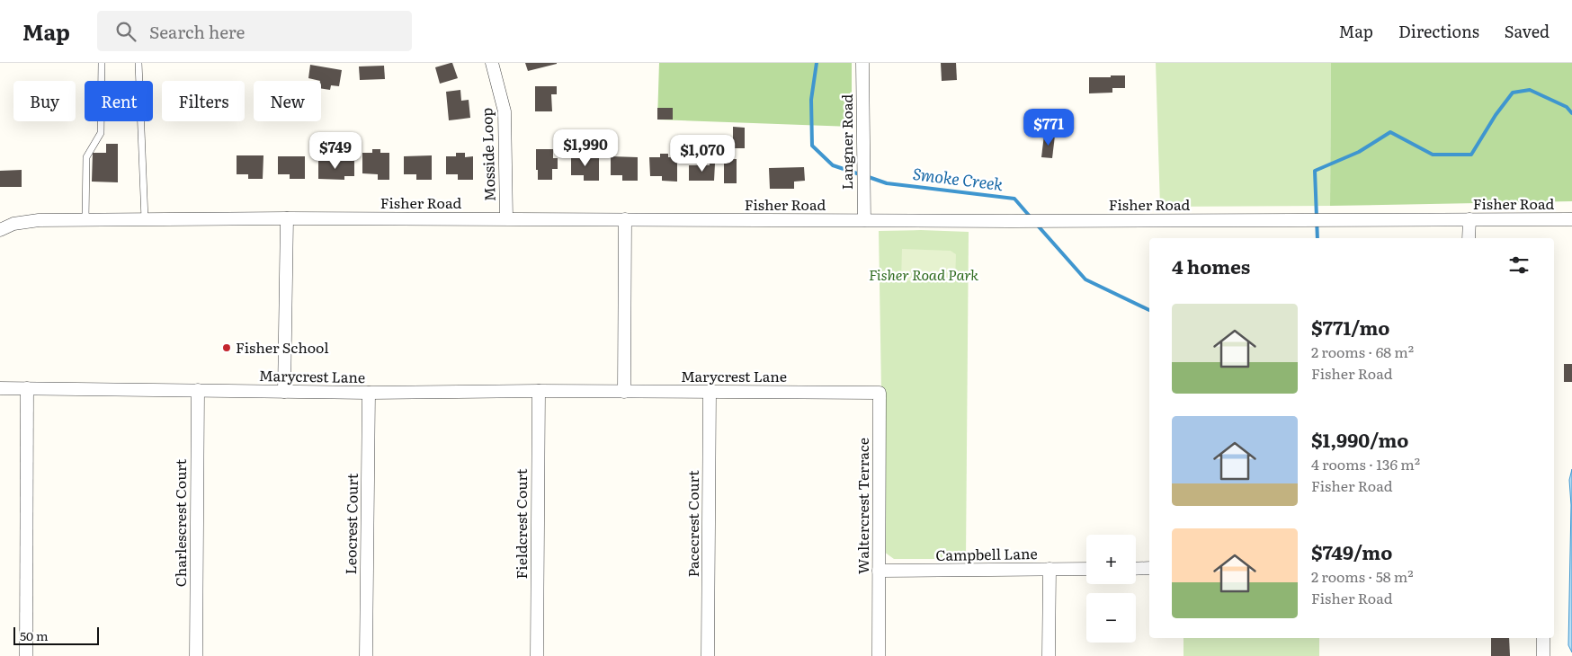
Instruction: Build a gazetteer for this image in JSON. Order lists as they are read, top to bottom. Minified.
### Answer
{"streets":{"street":["Langner Road","Mosside Loop","Fisher Road","Marycrest Lane","Waltercrest Terrace","Charlescrest Court","Leocrest Court","Fieldcrest Court","Pacecrest Court","Campbell Lane"]},"crossings":[["Langner Road","Fisher Road"],["Mosside Loop","Fisher Road"],["Marycrest Lane","Waltercrest Terrace"],["Marycrest Lane","Charlescrest Court"],["Marycrest Lane","Leocrest Court"],["Marycrest Lane","Fieldcrest Court"],["Marycrest Lane","Pacecrest Court"],["Waltercrest Terrace","Campbell Lane"]],"water":["Smoke Creek"],"parks":["Fisher Road Park"],"places":["Fisher School"],"scale_bar":"50 m","page":{"header":"Map","search":"Search here","nav":["Map","Directions","Saved"],"chip":["Buy","Rent","Filters","New"],"price":["$771","$1,990","$749","$1,070"],"heading":"4 homes","list":[{"name":"$771/mo","note":"2 rooms · 68 m² · Fisher Road"},{"name":"$1,990/mo","note":"4 rooms · 136 m² · Fisher Road"},{"name":"$749/mo","note":"2 rooms · 58 m² · Fisher Road"}],"map_buttons":["+","−"],"scale":"50 m"}}
